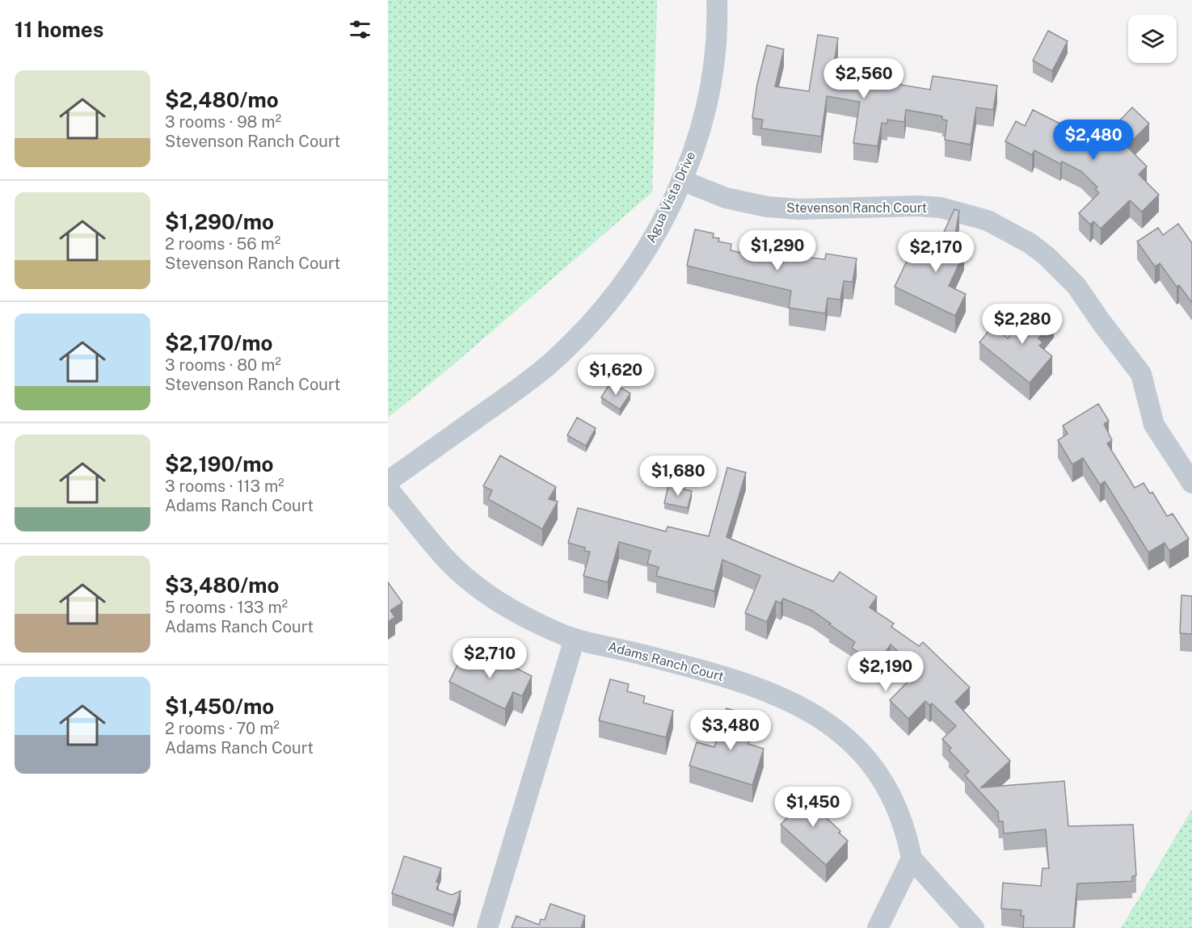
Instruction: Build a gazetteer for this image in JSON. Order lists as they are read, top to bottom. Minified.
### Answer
{"streets":{"street":["Agua Vista Drive","Stevenson Ranch Court","Adams Ranch Court"]},"crossings":[["Agua Vista Drive","Stevenson Ranch Court"]],"page":{"heading":"11 homes","list":[{"name":"$2,480/mo","note":"3 rooms · 98 m² · Stevenson Ranch Court"},{"name":"$1,290/mo","note":"2 rooms · 56 m² · Stevenson Ranch Court"},{"name":"$2,170/mo","note":"3 rooms · 80 m² · Stevenson Ranch Court"},{"name":"$2,190/mo","note":"3 rooms · 113 m² · Adams Ranch Court"},{"name":"$3,480/mo","note":"5 rooms · 133 m² · Adams Ranch Court"},{"name":"$1,450/mo","note":"2 rooms · 70 m² · Adams Ranch Court"}],"price":["$2,560","$2,480","$1,290","$2,170","$2,280","$1,620","$1,680","$2,710","$2,190","$3,480","$1,450"]}}
